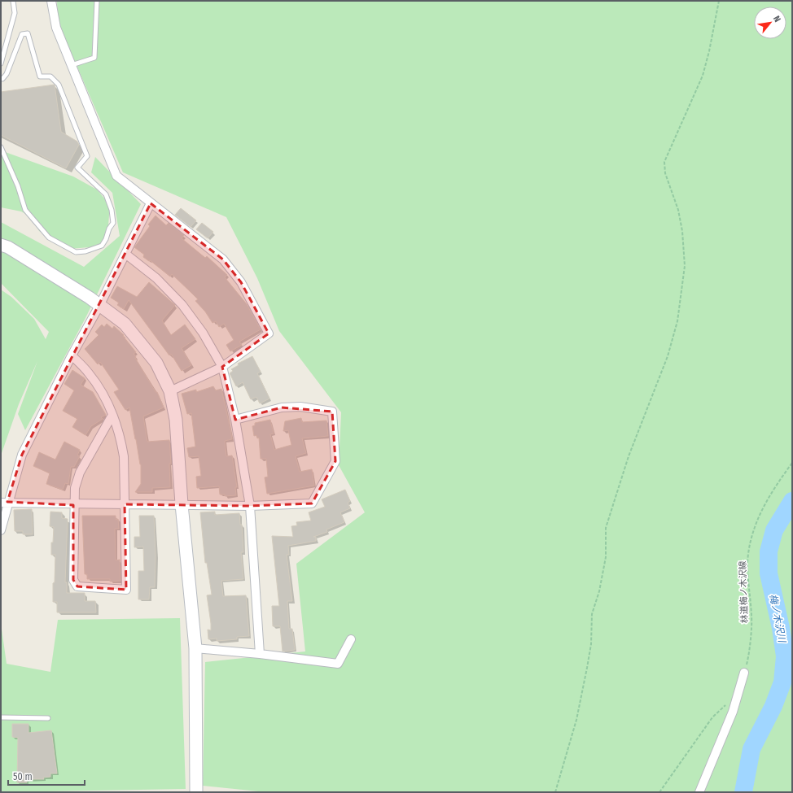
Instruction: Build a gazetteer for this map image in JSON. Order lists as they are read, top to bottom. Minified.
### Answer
{"streets":{"path":["林道梅ノ木沢線"]},"water":["梅ノ木沢川"],"scale_bar":"50 m","north":"top right"}
